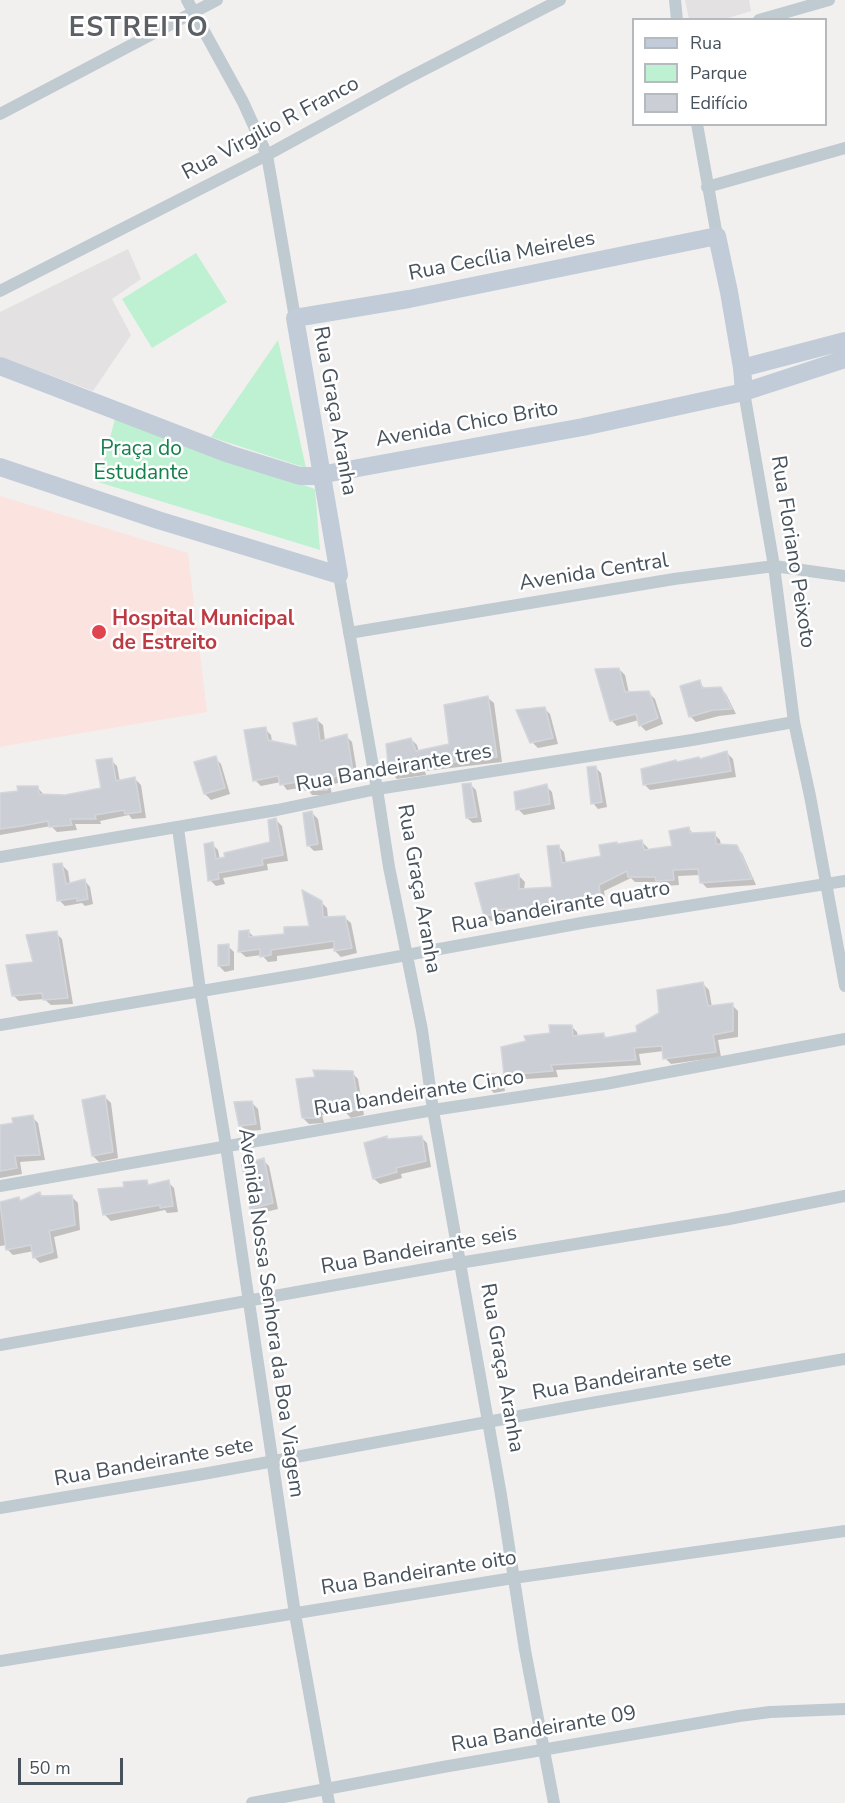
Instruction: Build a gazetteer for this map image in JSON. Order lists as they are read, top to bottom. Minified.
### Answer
{"streets":{"main road":["Rua Cecília Meireles","Rua Graça Aranha","Avenida Chico Brito","Rua Floriano Peixoto"],"street":["Rua Virgilio R Franco","Avenida Central","Rua Bandeirante tres","Rua bandeirante quatro","Rua bandeirante Cinco","Rua Bandeirante seis","Avenida Nossa Senhora da Boa Viagem","Rua Bandeirante sete","Rua Bandeirante oito","Rua Bandeirante 09"]},"crossings":[["Rua Virgilio R Franco","Rua Graça Aranha"],["Rua Cecília Meireles","Rua Graça Aranha"],["Rua Cecília Meireles","Rua Floriano Peixoto"],["Rua Graça Aranha","Avenida Chico Brito"],["Rua Graça Aranha","Avenida Central"],["Rua Graça Aranha","Rua Bandeirante tres"],["Rua Graça Aranha","Rua bandeirante quatro"],["Rua Graça Aranha","Rua bandeirante Cinco"],["Rua Graça Aranha","Rua Bandeirante seis"],["Rua Graça Aranha","Rua Bandeirante sete"],["Rua Graça Aranha","Rua Bandeirante oito"],["Rua Graça Aranha","Rua Bandeirante 09"],["Avenida Chico Brito","Rua Floriano Peixoto"],["Rua Floriano Peixoto","Avenida Central"],["Rua Floriano Peixoto","Rua Bandeirante tres"],["Rua Floriano Peixoto","Rua bandeirante quatro"],["Rua Bandeirante tres","Avenida Nossa Senhora da Boa Viagem"],["Rua bandeirante quatro","Avenida Nossa Senhora da Boa Viagem"],["Rua bandeirante Cinco","Avenida Nossa Senhora da Boa Viagem"],["Rua Bandeirante seis","Avenida Nossa Senhora da Boa Viagem"],["Avenida Nossa Senhora da Boa Viagem","Rua Bandeirante sete"],["Avenida Nossa Senhora da Boa Viagem","Rua Bandeirante oito"],["Avenida Nossa Senhora da Boa Viagem","Rua Bandeirante 09"]],"districts":["ESTREITO"],"parks":["Praça do Estudante"],"places":["Hospital Municipal de Estreito"],"legend":["Rua","Parque","Edifício"],"scale_bar":"50 m"}
